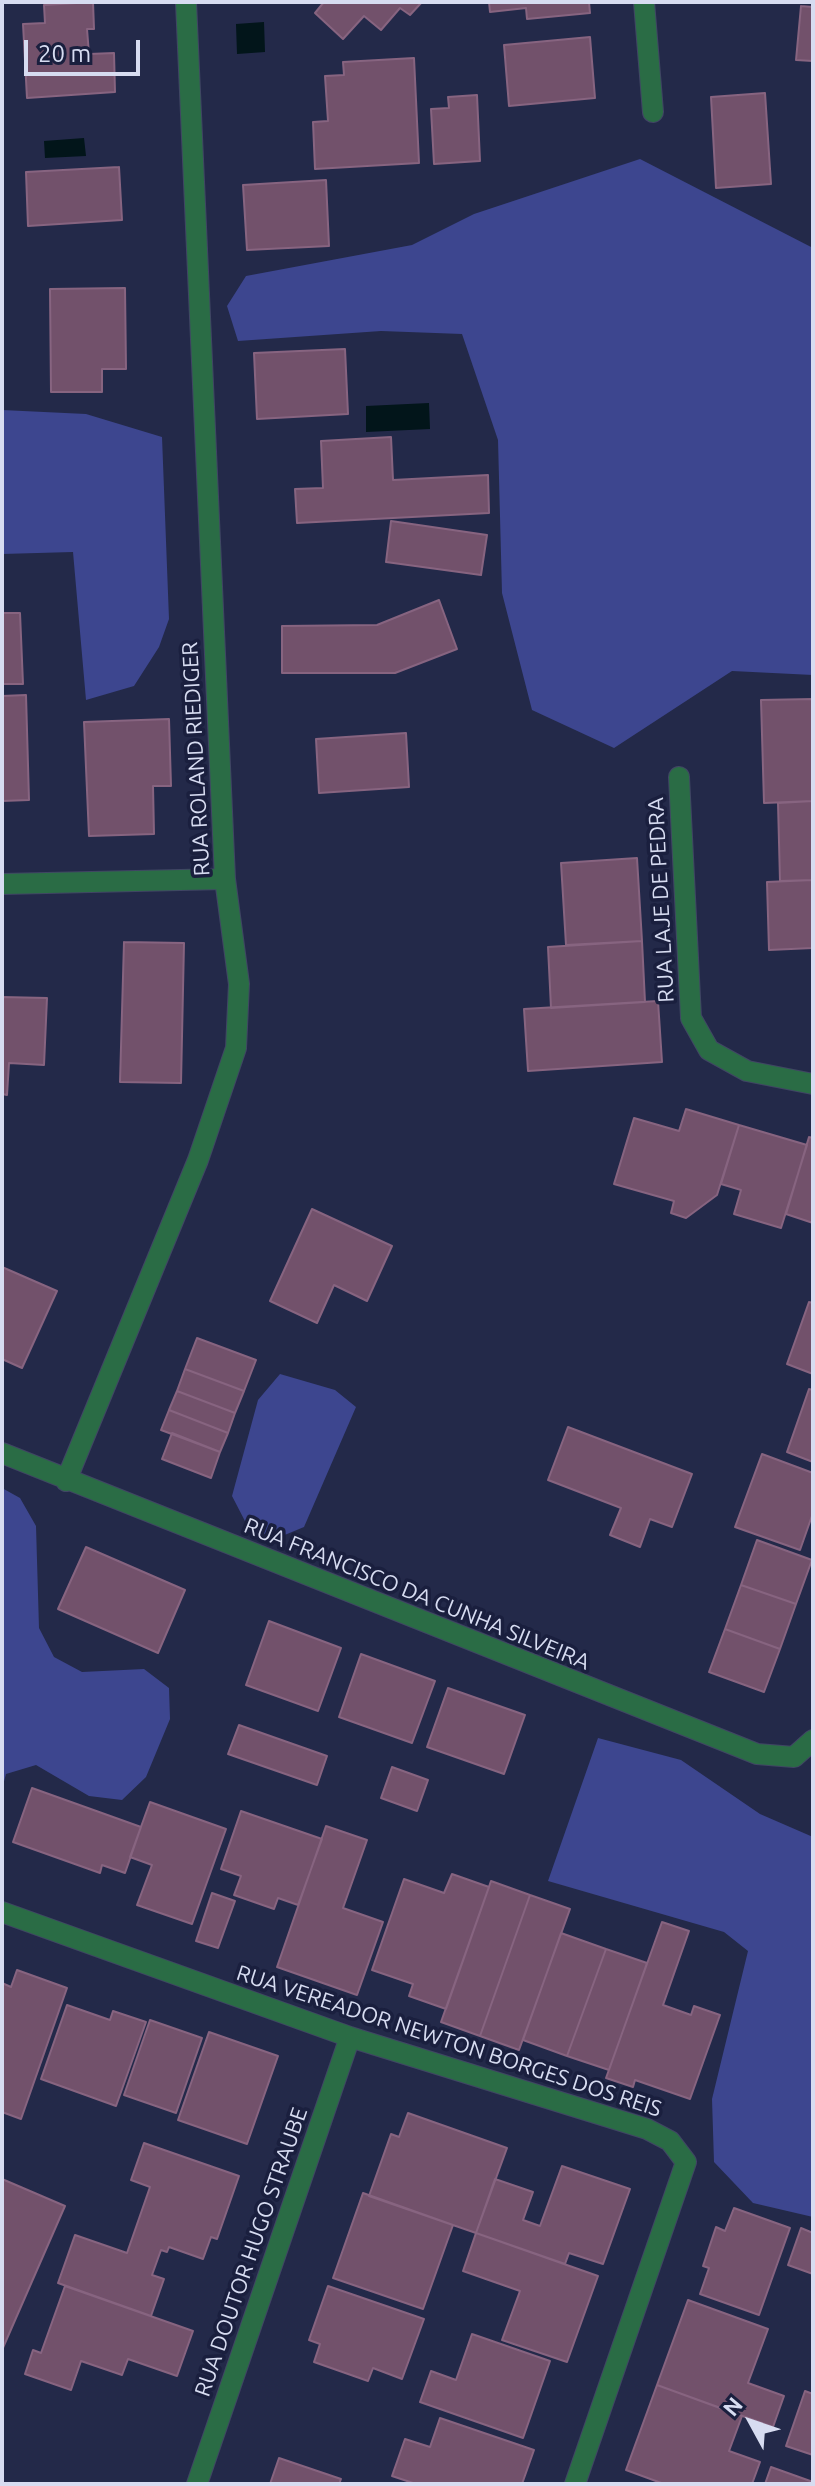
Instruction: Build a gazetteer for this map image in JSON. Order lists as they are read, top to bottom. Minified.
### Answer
{"streets":{"street":["RUA ROLAND RIEDIGER","RUA LAJE DE PEDRA","RUA FRANCISCO DA CUNHA SILVEIRA","RUA VEREADOR NEWTON BORGES DOS REIS","RUA DOUTOR HUGO STRAUBE"]},"crossings":[["RUA ROLAND RIEDIGER","RUA FRANCISCO DA CUNHA SILVEIRA"],["RUA VEREADOR NEWTON BORGES DOS REIS","RUA DOUTOR HUGO STRAUBE"]],"scale_bar":"20 m","north":"top left"}
